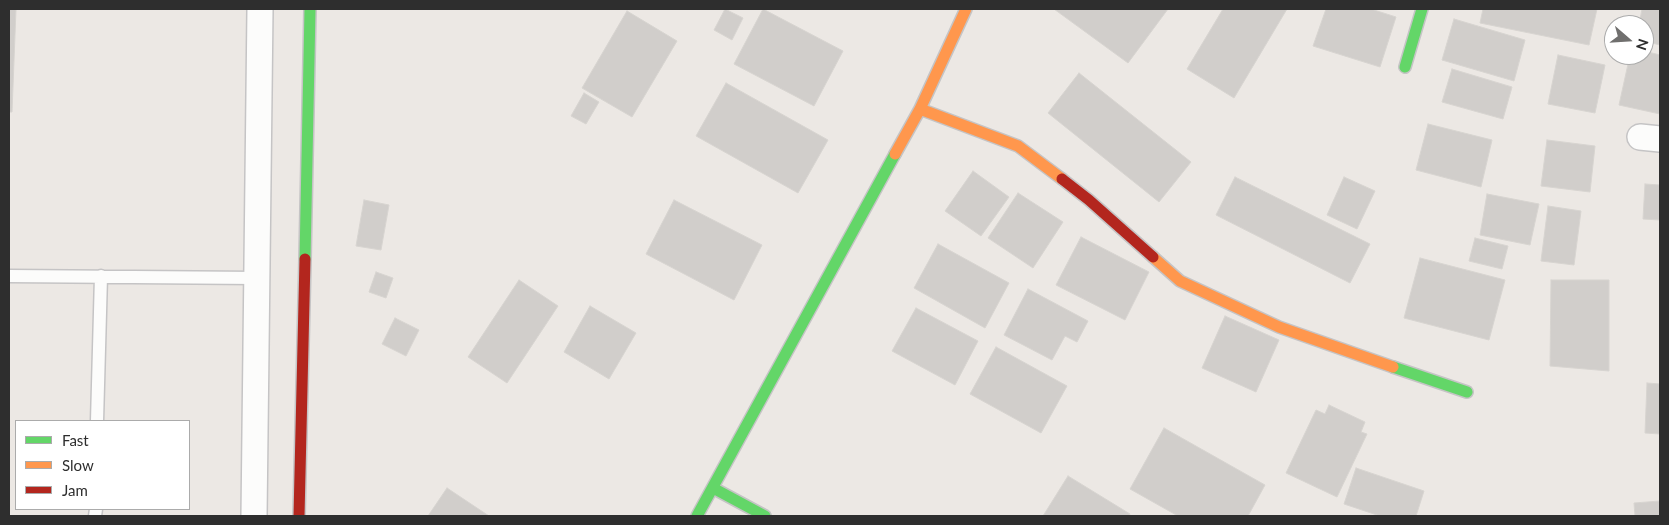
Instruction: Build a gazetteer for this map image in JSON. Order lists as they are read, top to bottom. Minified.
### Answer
{"legend":["Fast","Slow","Jam"],"north":"right"}
